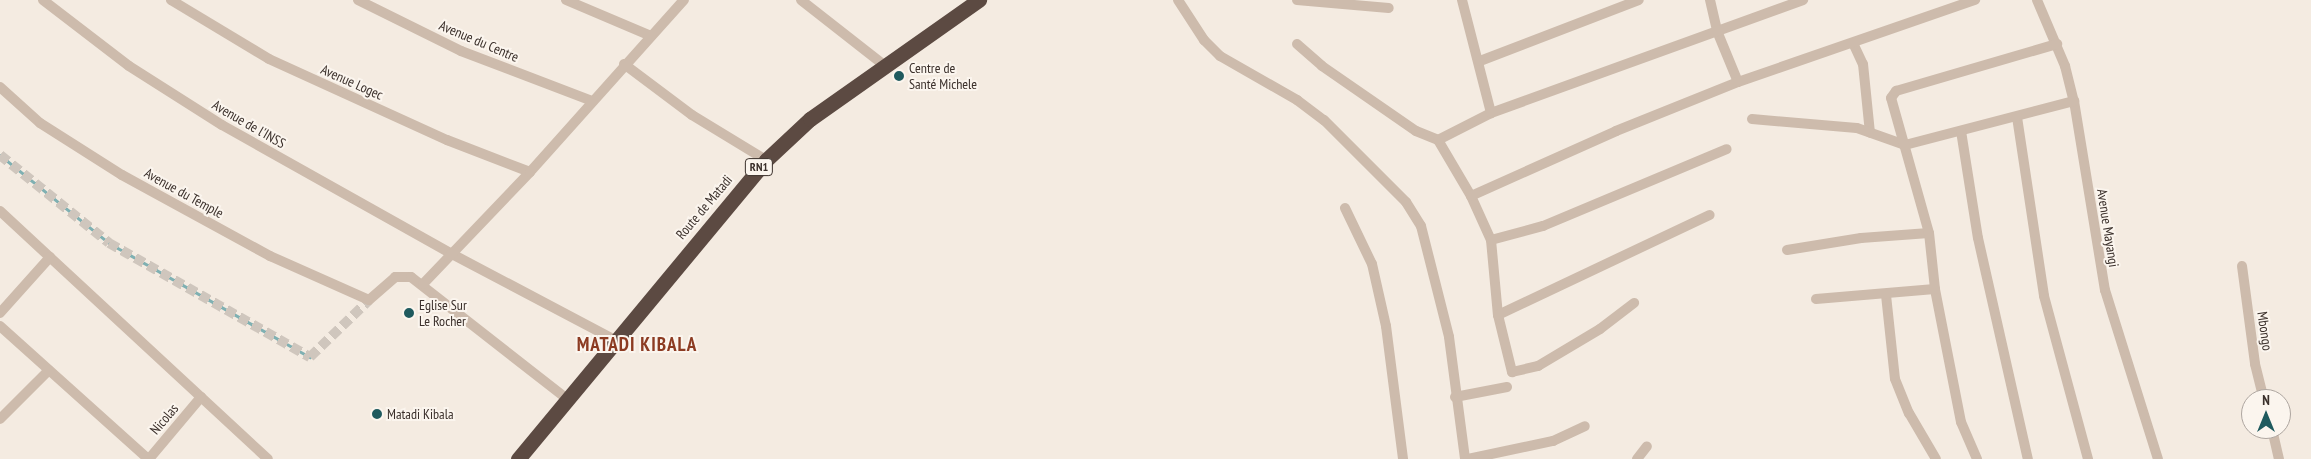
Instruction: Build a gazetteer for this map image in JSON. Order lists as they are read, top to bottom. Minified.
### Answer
{"streets":{"highway":["RN1","Route de Matadi"],"street":["Avenue du Centre","Avenue Logec","Avenue de l'INSS","Avenue du Temple","Avenue Mayangi","Mbongo","Nicolas"]},"crossings":[["Avenue de l'INSS","Route de Matadi"]],"districts":["MATADI KIBALA"],"places":["Centre de Santé Michele","Eglise Sur Le Rocher","Matadi Kibala"],"north":"top"}
